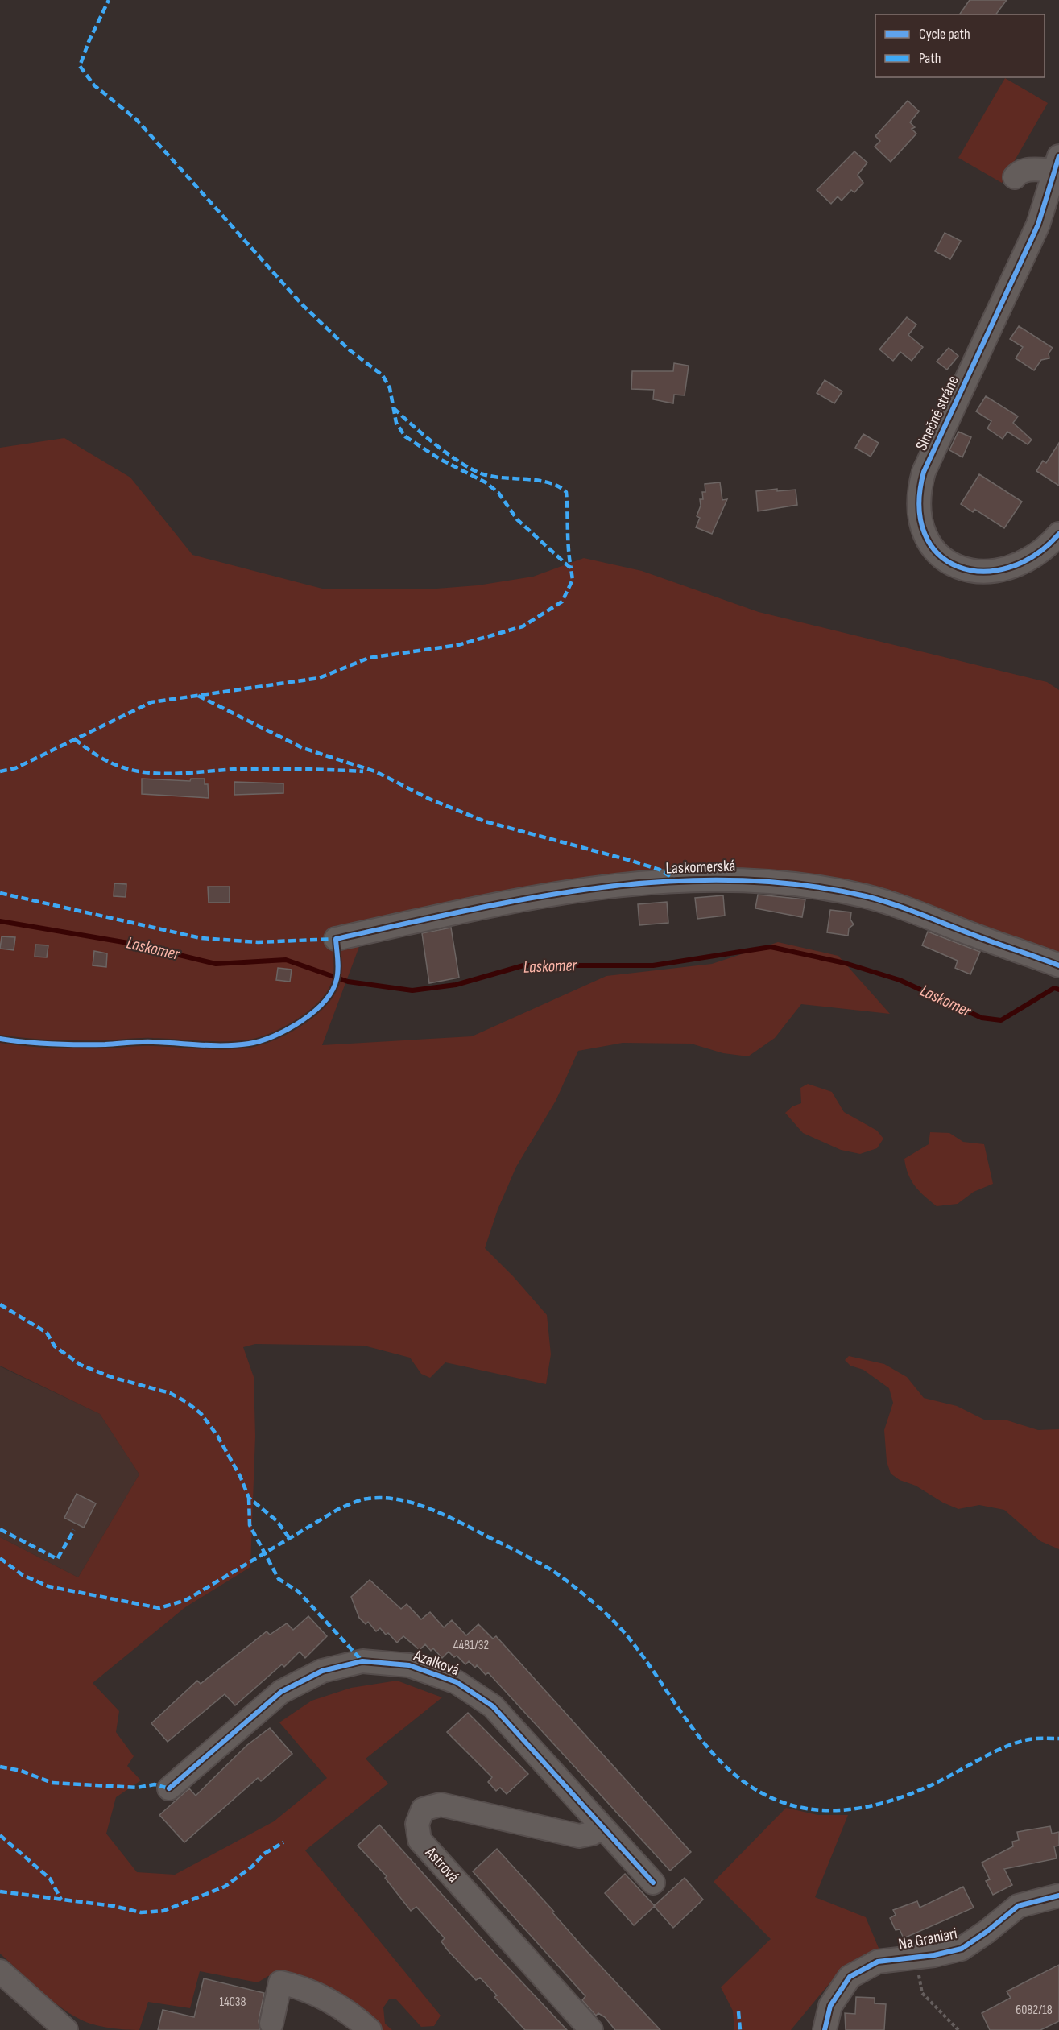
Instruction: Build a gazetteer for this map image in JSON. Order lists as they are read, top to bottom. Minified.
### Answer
{"streets":{"street":["Slnečné stráne","Laskomerská","Azalková","Astrová","Na Graniari"]},"crossings":[["Azalková","Astrová"]],"water":["Laskomer"],"house_numbers":["4481/32","14038","6082/18"],"legend":["Cycle path","Path"]}
